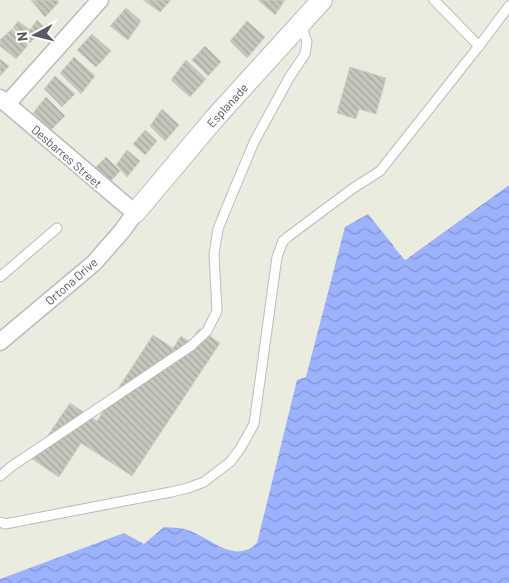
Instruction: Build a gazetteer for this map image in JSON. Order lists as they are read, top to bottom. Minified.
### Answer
{"streets":{"street":["Esplanade","Desbarres Street","Ortona Drive"]},"crossings":[["Esplanade","Desbarres Street"],["Esplanade","Ortona Drive"],["Desbarres Street","Ortona Drive"]],"north":"left"}
